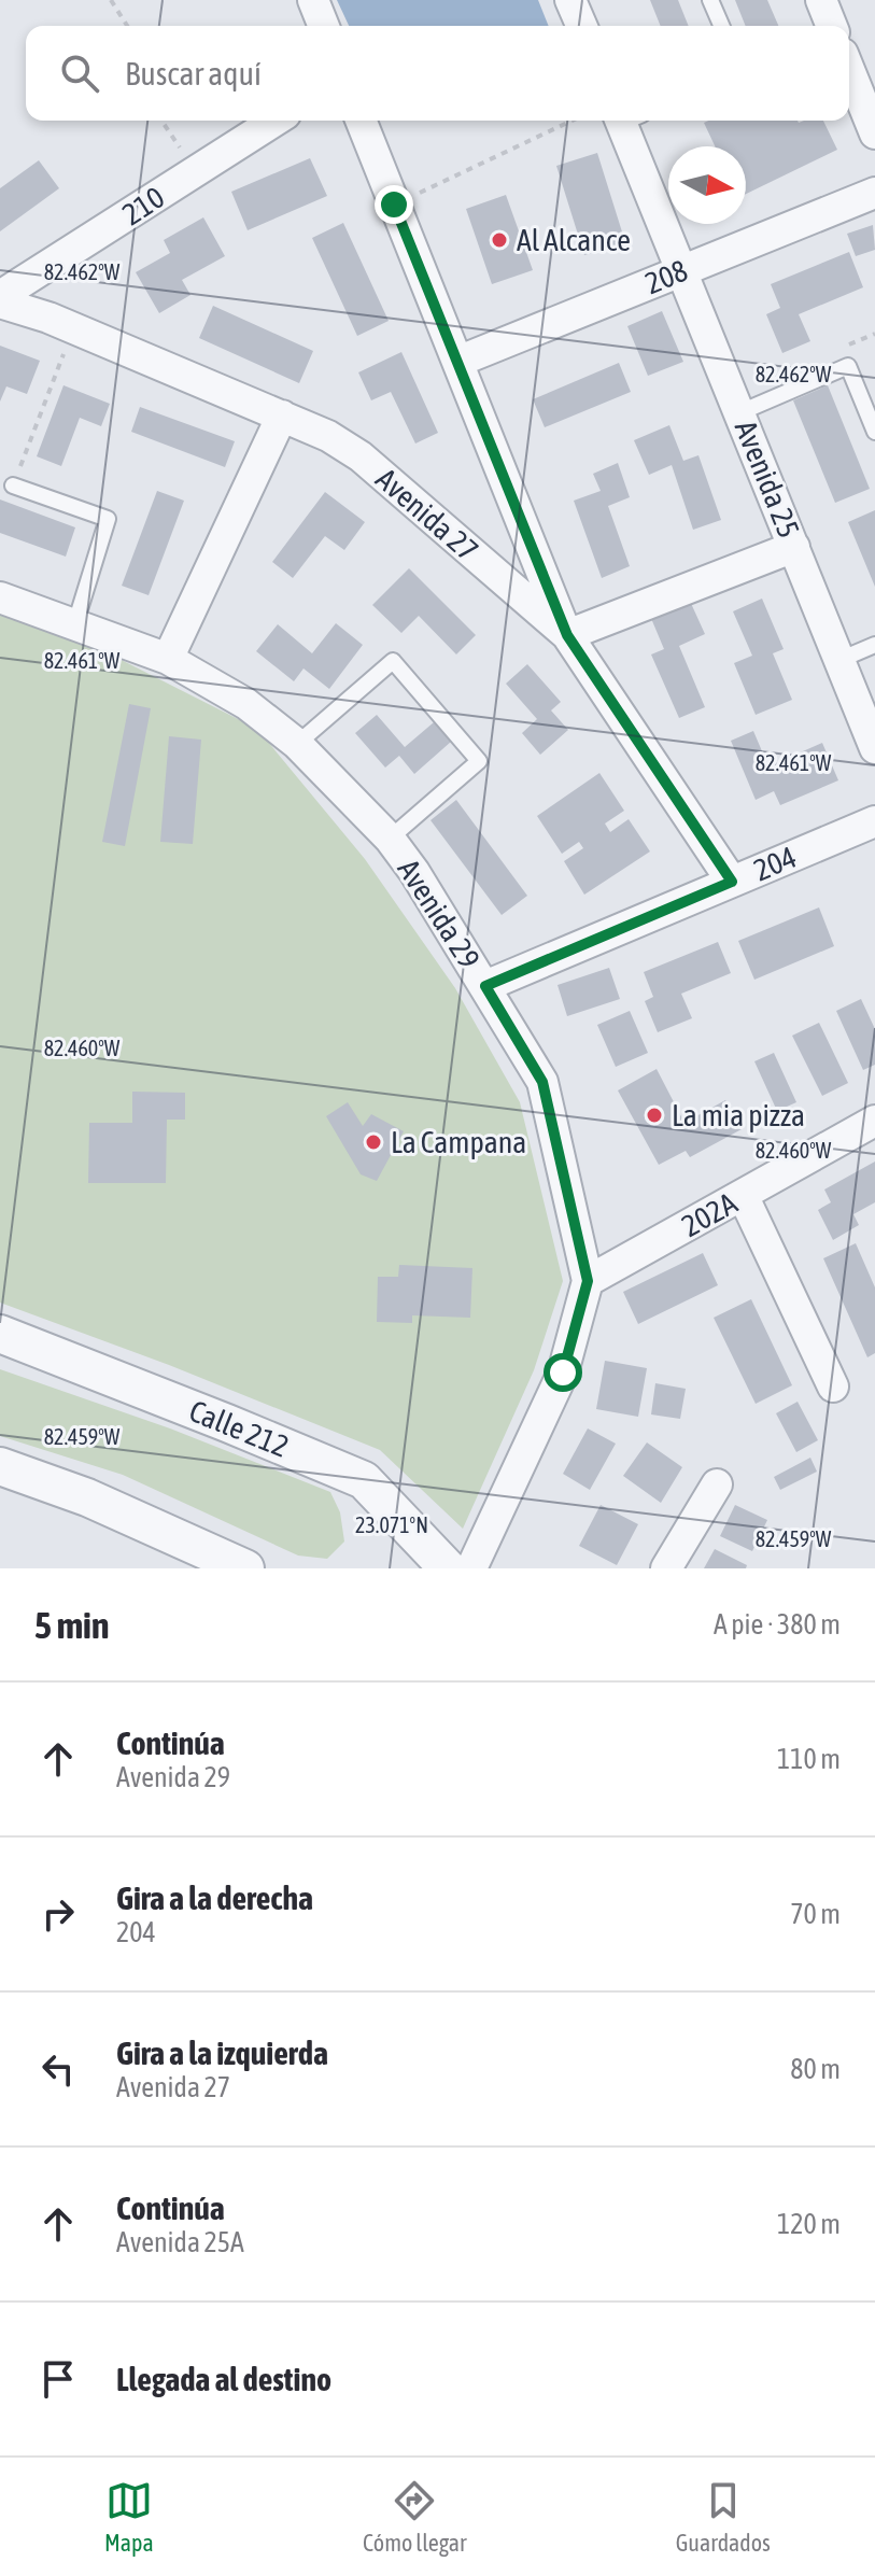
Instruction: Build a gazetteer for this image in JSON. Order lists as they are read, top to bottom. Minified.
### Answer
{"streets":{"street":["210","208","Avenida 25","Avenida 27","204","Avenida 29","202A","Calle 212"]},"crossings":[["210","Avenida 27"],["208","Avenida 25"],["Avenida 27","204"],["204","Avenida 29"],["Avenida 29","202A"]],"places":["Al Alcance","La mia pizza","La Campana"],"north":"right","page":{"search":"Buscar aquí","heading":["5 min","A pie · 380 m"],"list":[["Continúa","Avenida 29","110 m"],["Gira a la derecha","204","70 m"],["Gira a la izquierda","Avenida 27","80 m"],["Continúa","Avenida 25A","120 m"],"Llegada al destino"],"nav":["Mapa","Cómo llegar","Guardados"]},"coordinates":["82.462°W","82.461°W","82.460°W","82.459°W","23.071°N"]}
